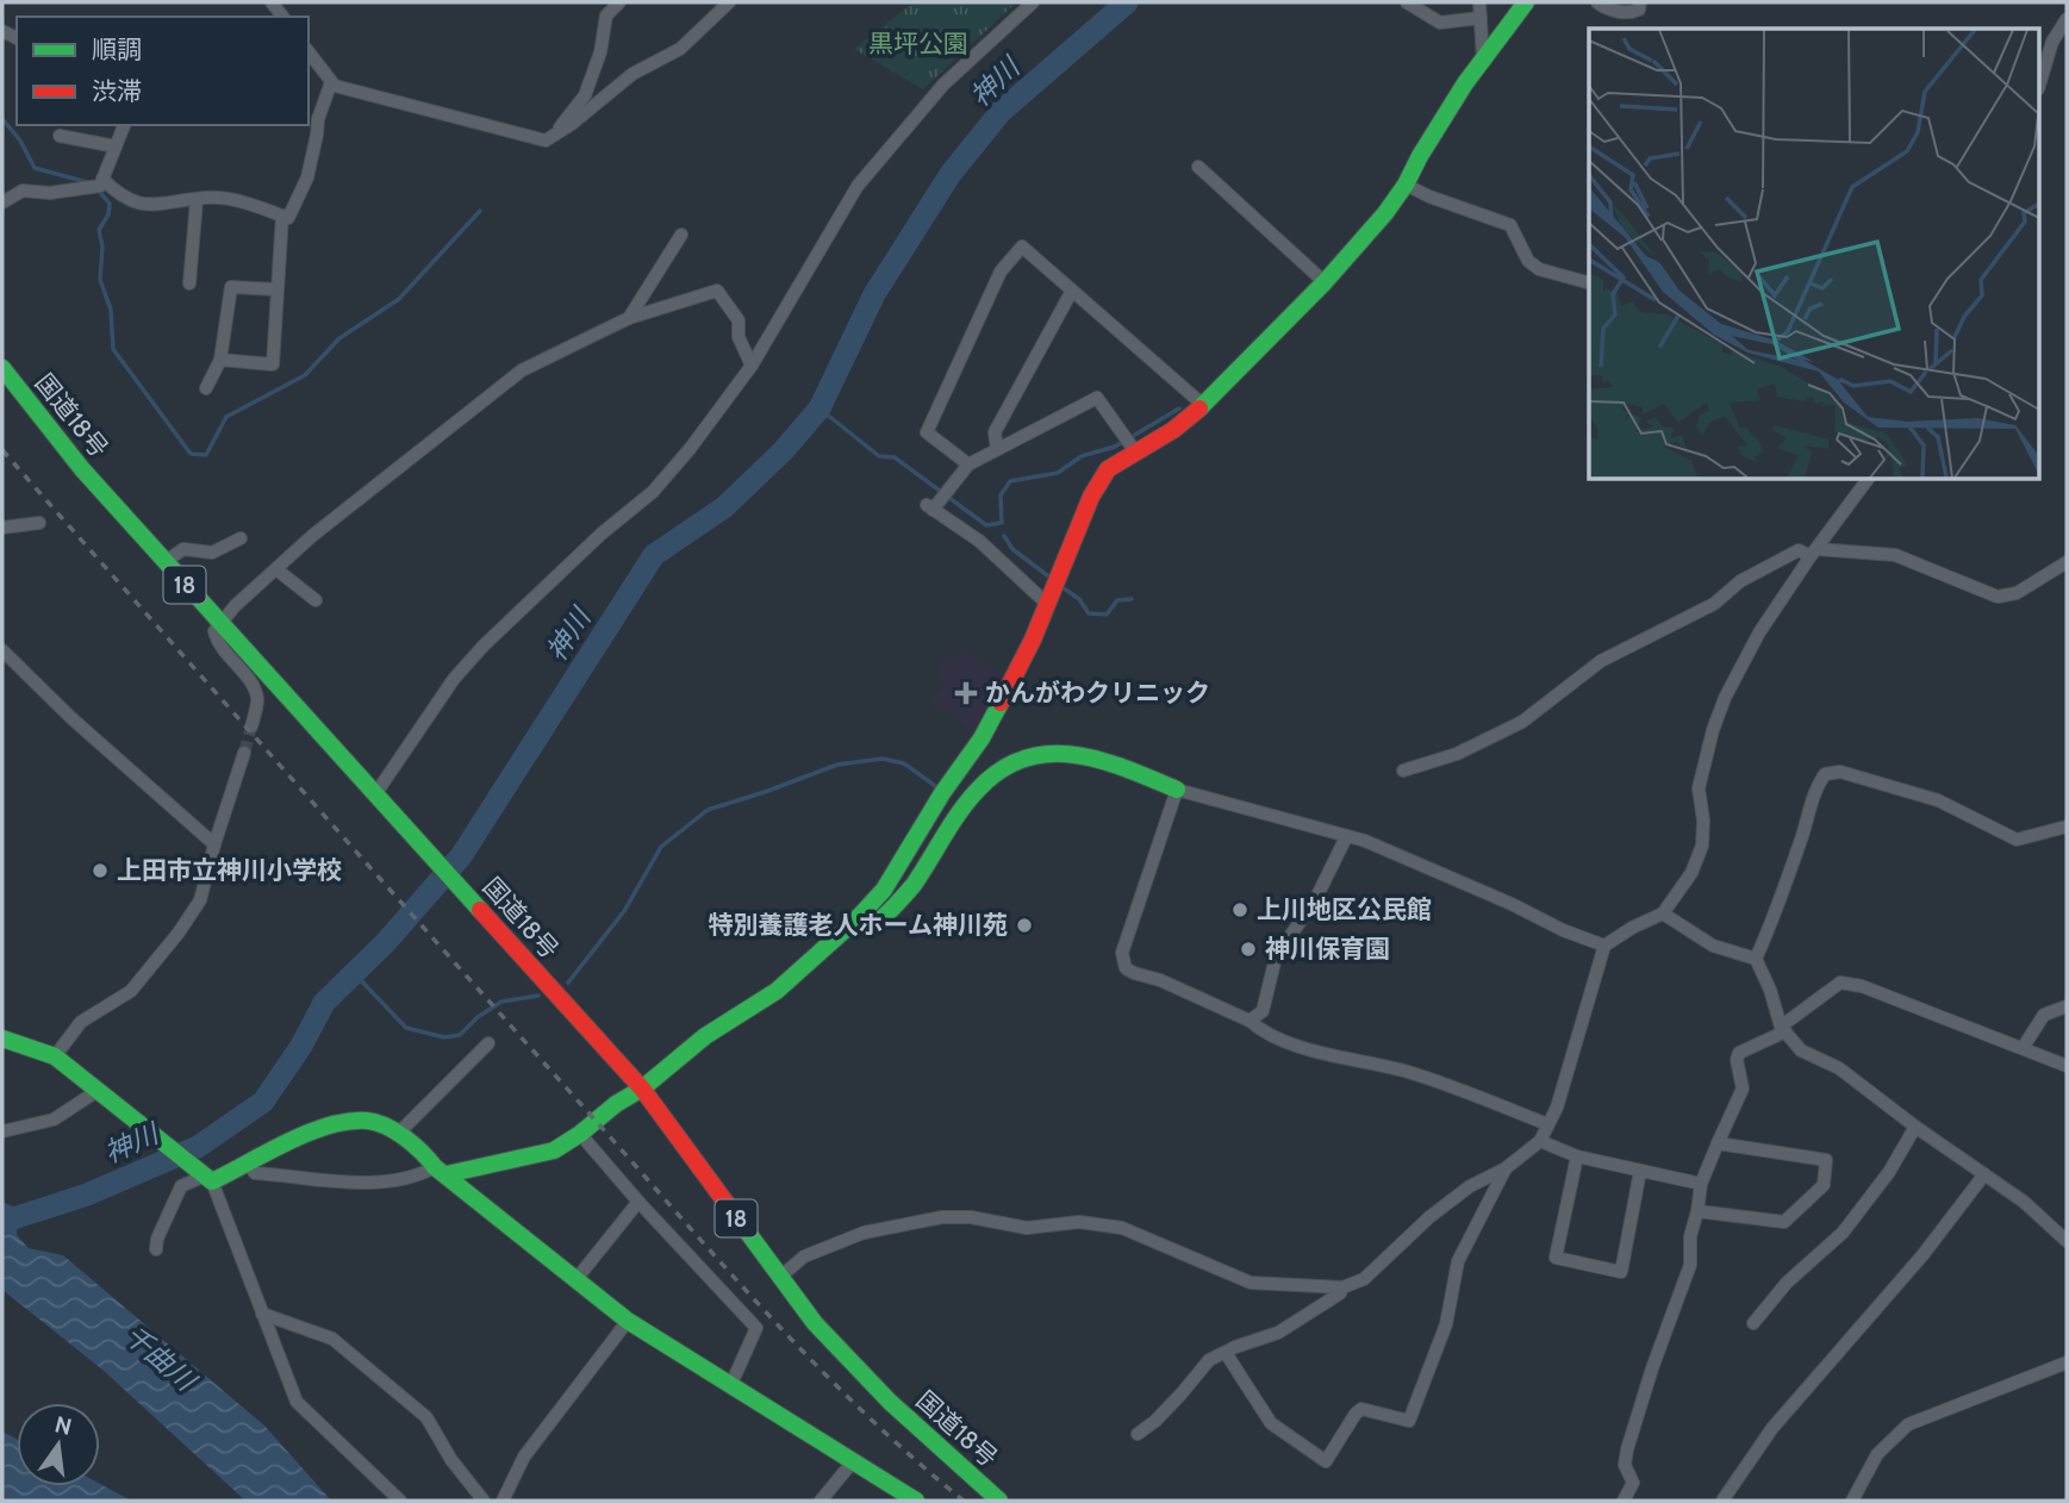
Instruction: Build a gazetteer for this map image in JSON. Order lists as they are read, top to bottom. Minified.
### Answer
{"streets":{"main road":["国道18号","18"]},"water":["神川","千曲川"],"parks":["黒坪公園"],"places":{"health":["かんがわクリニック"],"other":["上田市立神川小学校","上川地区公民館","特別養護老人ホーム神川苑","神川保育園"]},"legend":["順調","渋滞"],"north":"top"}
